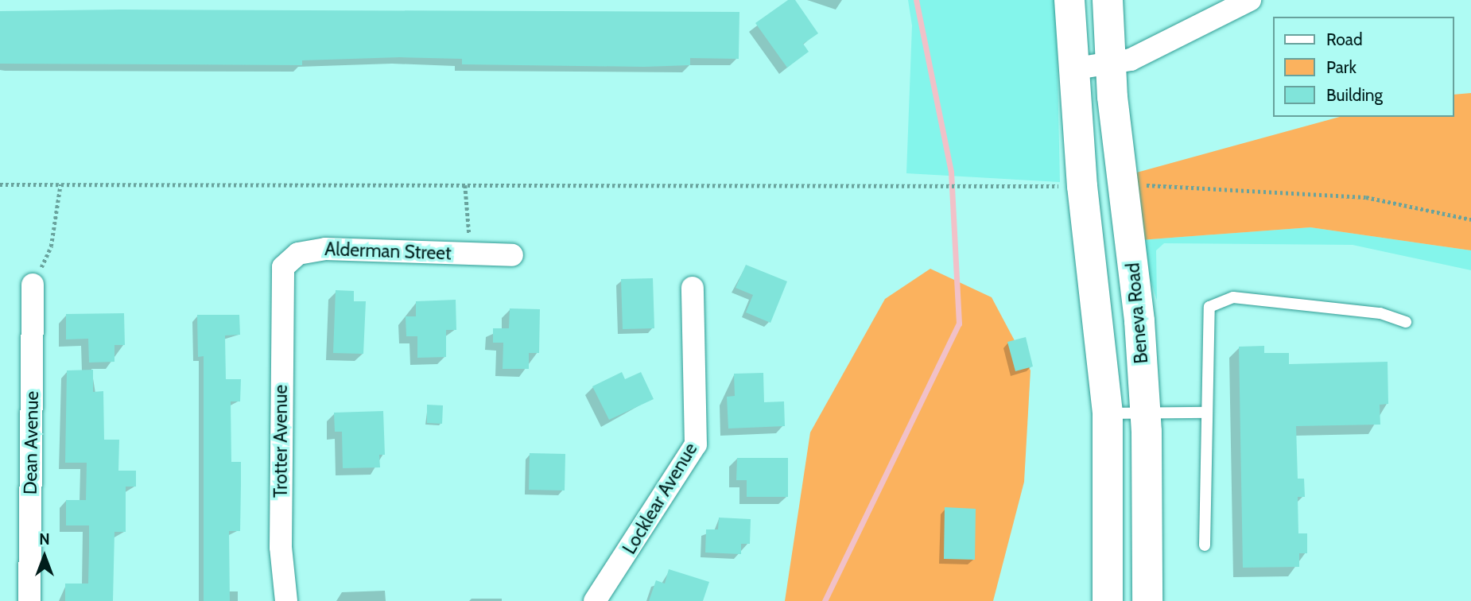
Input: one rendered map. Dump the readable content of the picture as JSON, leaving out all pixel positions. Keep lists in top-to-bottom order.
{
  "streets": {
    "main road": ["Beneva Road"],
    "street": [
      "Alderman Street",
      "Trotter Avenue",
      "Dean Avenue",
      "Locklear Avenue"
    ]
  },
  "crossings": [
    ["Alderman Street", "Trotter Avenue"]
  ],
  "legend": ["Road", "Park", "Building"],
  "north": "top"
}
